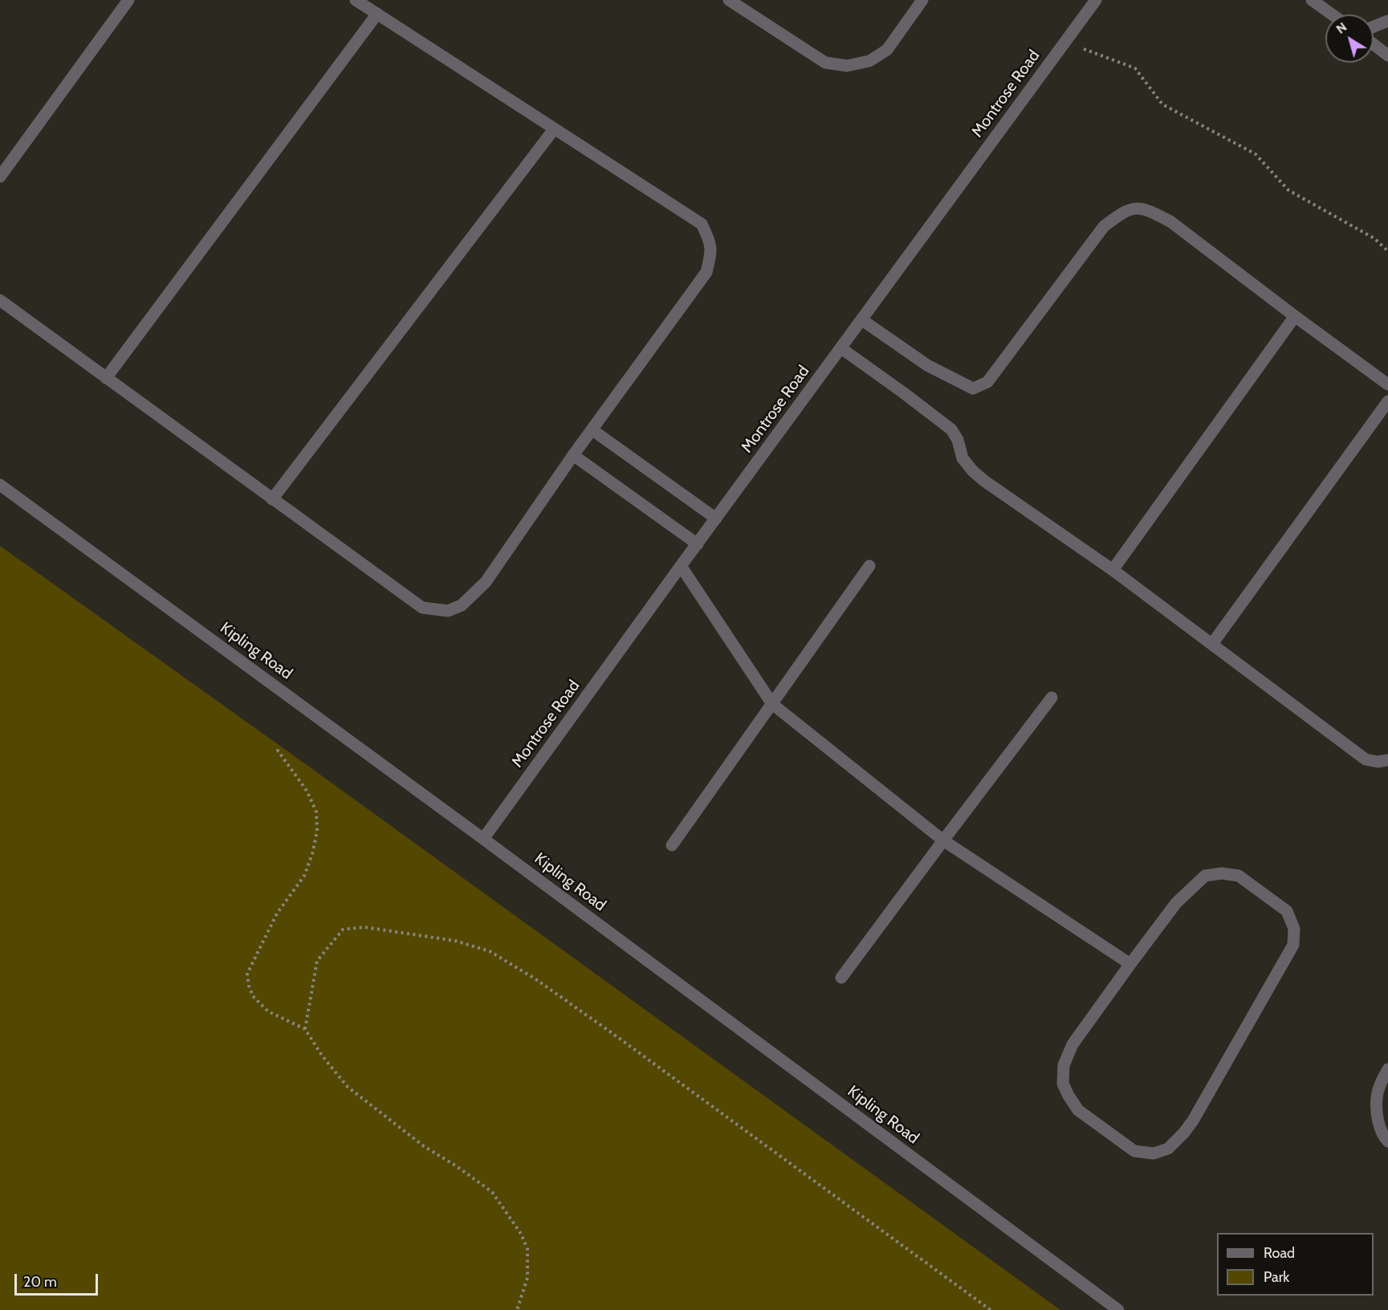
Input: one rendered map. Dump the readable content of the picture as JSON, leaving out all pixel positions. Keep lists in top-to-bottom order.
{
  "streets": {
    "street": ["Montrose Road", "Kipling Road"]
  },
  "crossings": [
    ["Montrose Road", "Kipling Road"]
  ],
  "legend": ["Road", "Park"],
  "scale_bar": "20 m",
  "north": "top left"
}
